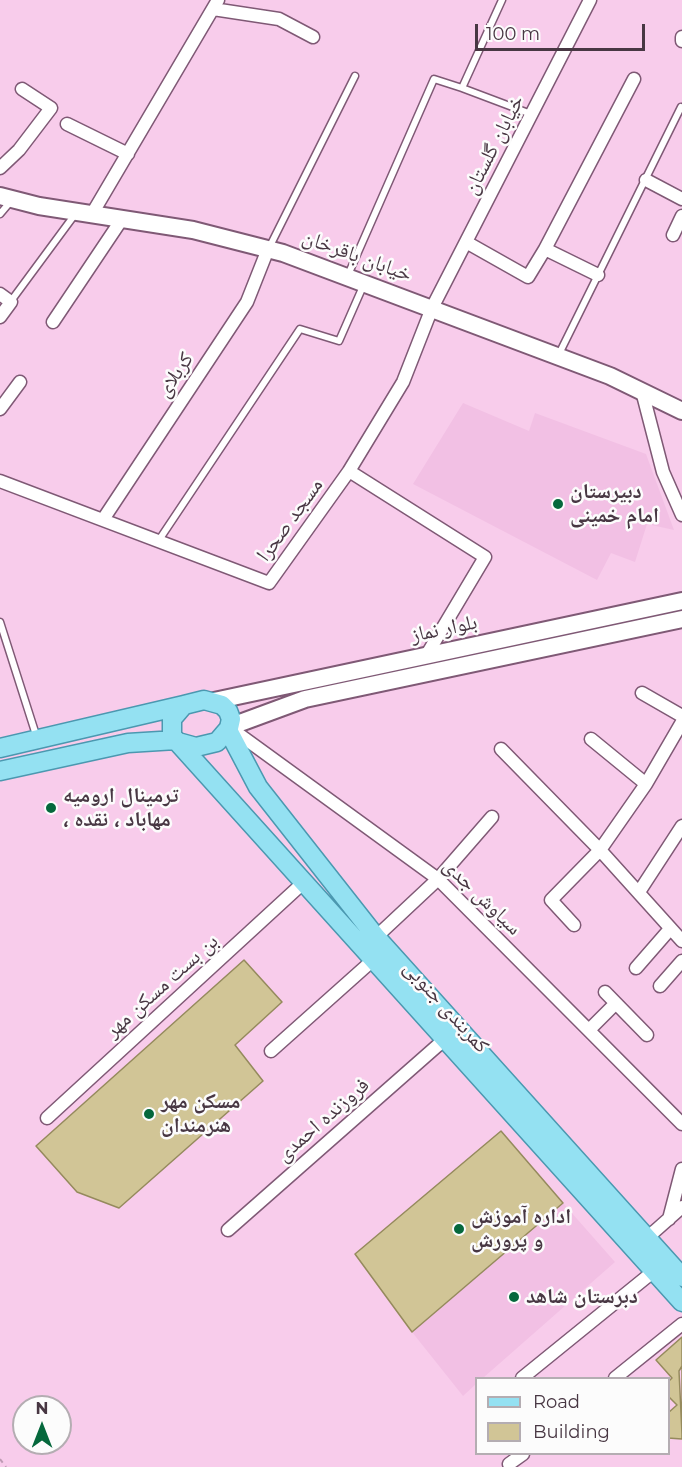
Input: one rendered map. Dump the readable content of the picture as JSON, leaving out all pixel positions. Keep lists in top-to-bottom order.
{
  "streets": {
    "main road": ["خیابان باقرخان", "بلوار نماز", "کمربندی جنوبی"],
    "street": [
      "خیابان گلستان",
      "کربلای",
      "مسجد صحرا",
      "سیاوش جدی",
      "بن بست مسکن مهر",
      "فروزنده احمدی"
    ]
  },
  "crossings": [
    ["خیابان گلستان", "خیابان باقرخان"],
    ["خیابان گلستان", "مسجد صحرا"],
    ["خیابان باقرخان", "کربلای"],
    ["کربلای", "مسجد صحرا"],
    ["مسجد صحرا", "بلوار نماز"],
    ["بلوار نماز", "سیاوش جدی"],
    ["بلوار نماز", "کمربندی جنوبی"],
    ["سیاوش جدی", "کمربندی جنوبی"],
    ["بن بست مسکن مهر", "کمربندی جنوبی"],
    ["کمربندی جنوبی", "فروزنده احمدی"]
  ],
  "places": [
    "دبیرستان امام خمینی",
    "ترمینال ارومیه ، مهاباد ، نقده",
    "مسکن مهر هنرمندان",
    "اداره آموزش و پرورش",
    "دبرستان شاهد"
  ],
  "legend": ["Road", "Building"],
  "scale_bar": "100 m",
  "north": "top"
}
